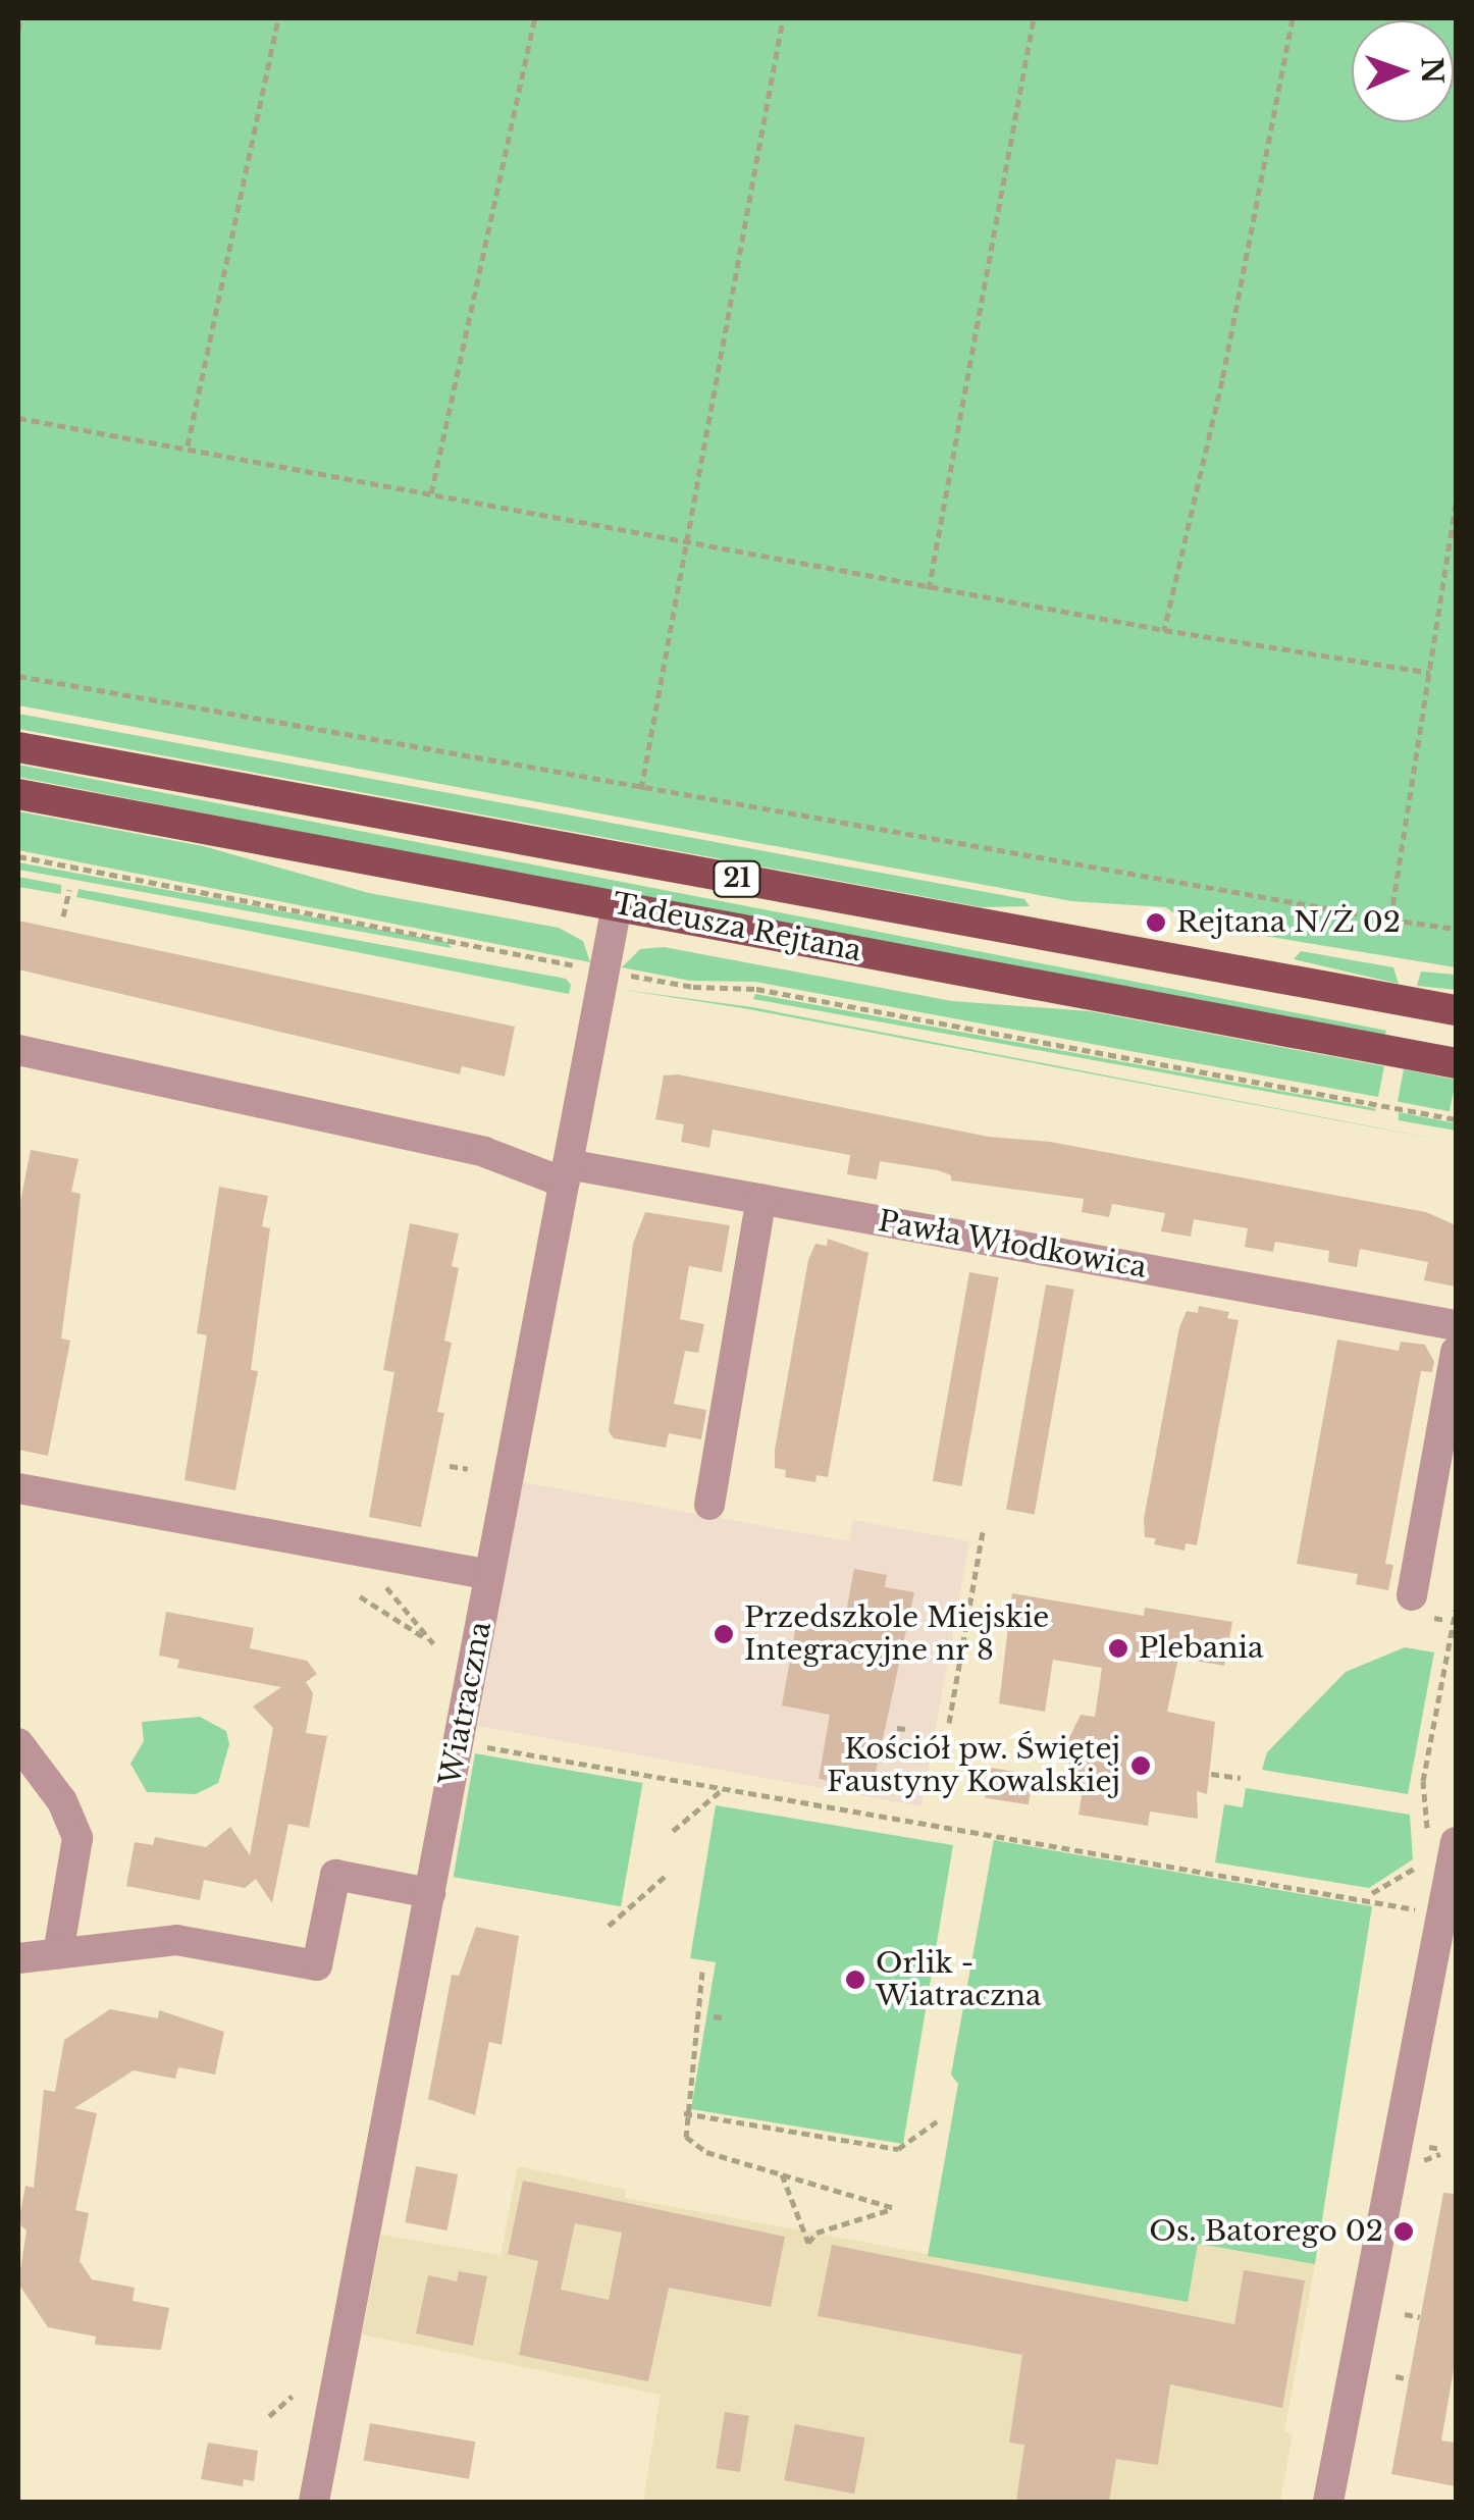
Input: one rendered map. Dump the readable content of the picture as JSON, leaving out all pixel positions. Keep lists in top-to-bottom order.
{
  "streets": {
    "main road": ["21", "Tadeusza Rejtana"],
    "street": ["Pawła Włodkowica", "Wiatraczna"]
  },
  "crossings": [
    ["Tadeusza Rejtana", "Wiatraczna"],
    ["Pawła Włodkowica", "Wiatraczna"]
  ],
  "places": [
    "Rejtana N/Ż 02",
    "Przedszkole Miejskie Integracyjne nr 8",
    "Plebania",
    "Kościół pw. Świętej Faustyny Kowalskiej",
    "Orlik - Wiatraczna",
    "Os. Batorego 02"
  ],
  "north": "right"
}
